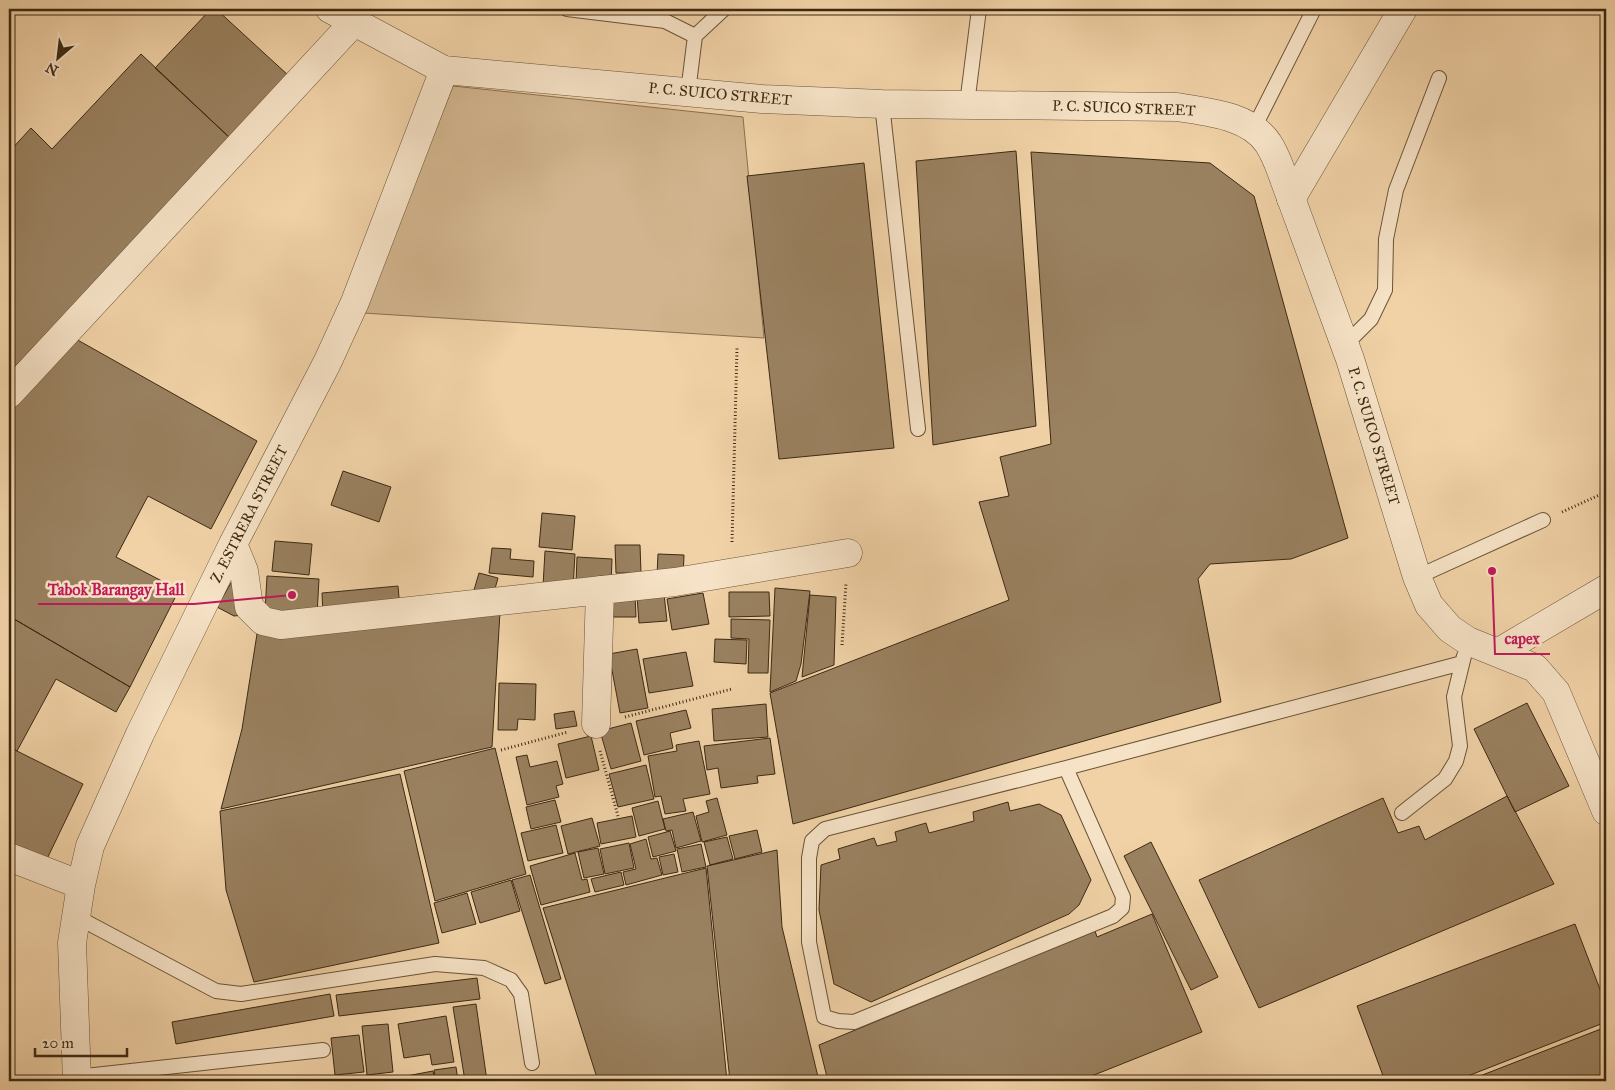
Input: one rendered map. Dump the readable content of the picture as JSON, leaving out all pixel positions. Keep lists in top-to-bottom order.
{
  "streets": {
    "street": ["P. C. SUICO STREET", "Z. ESTRERA STREET"]
  },
  "crossings": [
    ["P. C. SUICO STREET", "Z. ESTRERA STREET"]
  ],
  "places": ["capex", "Tabok Barangay Hall"],
  "scale_bar": "20 m",
  "north": "bottom left"
}
